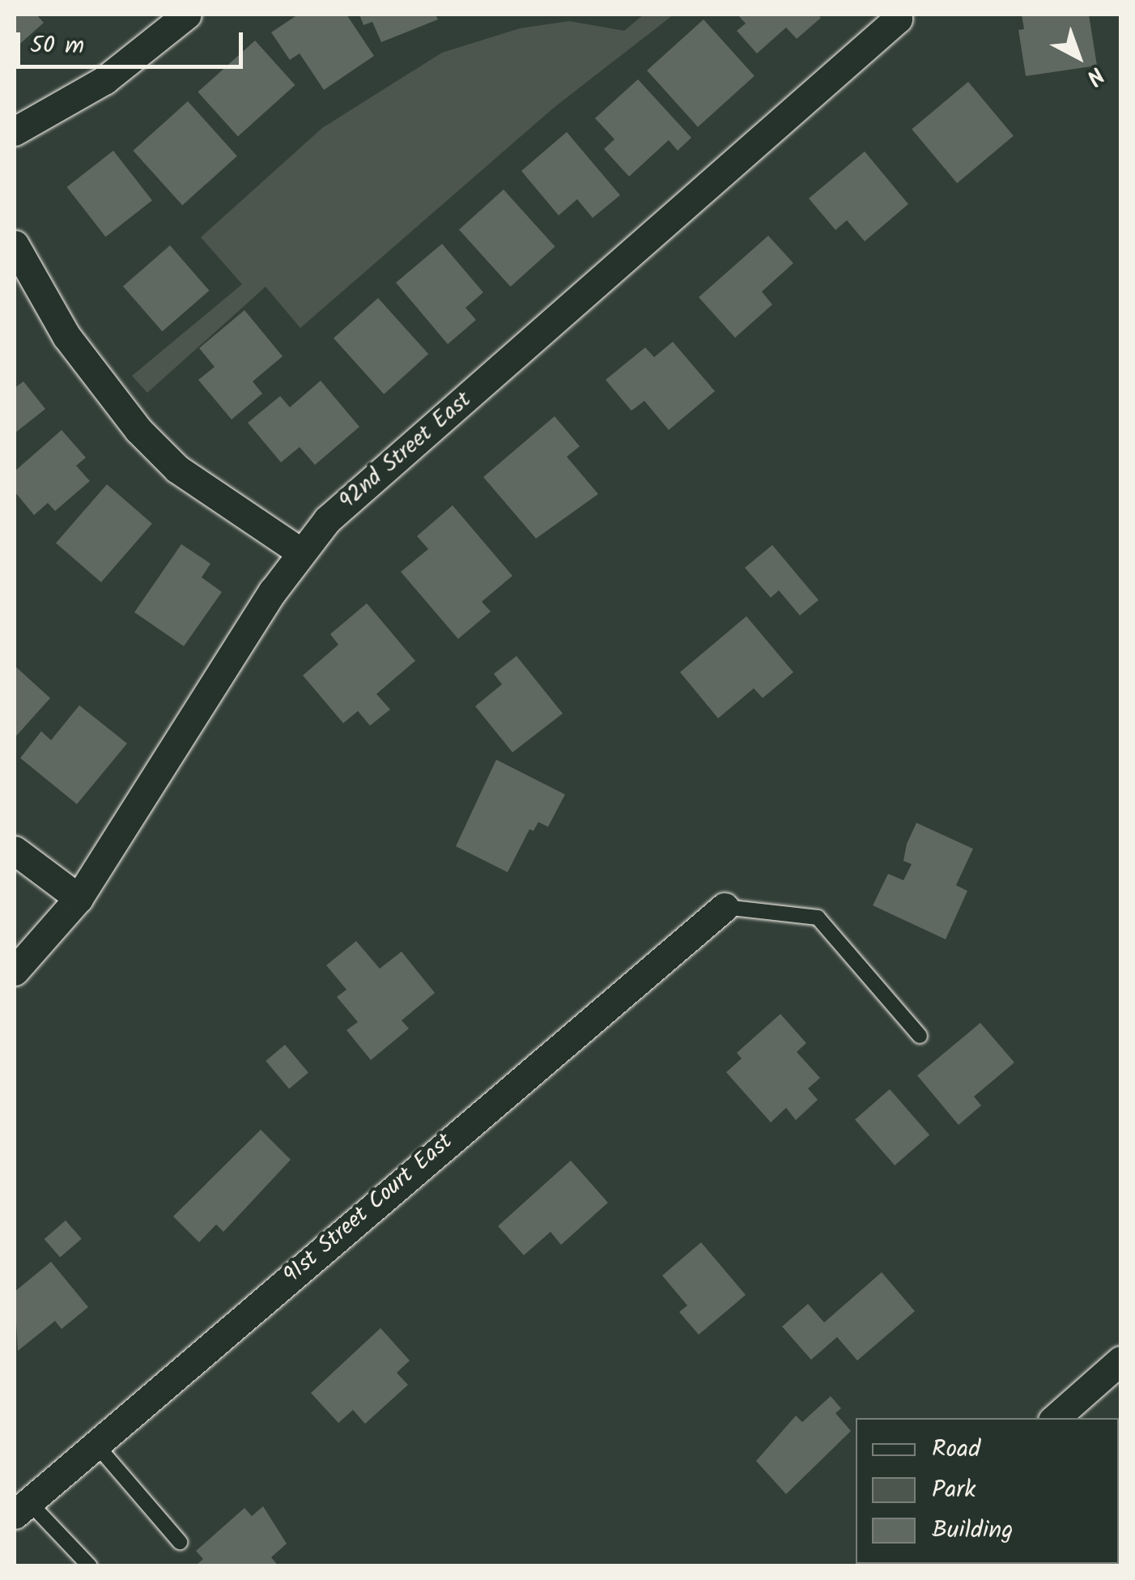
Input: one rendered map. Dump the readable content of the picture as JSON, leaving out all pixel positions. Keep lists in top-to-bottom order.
{
  "streets": {
    "street": ["92nd Street East", "91st Street Court East"]
  },
  "legend": ["Road", "Park", "Building"],
  "scale_bar": "50 m",
  "north": "bottom right"
}
